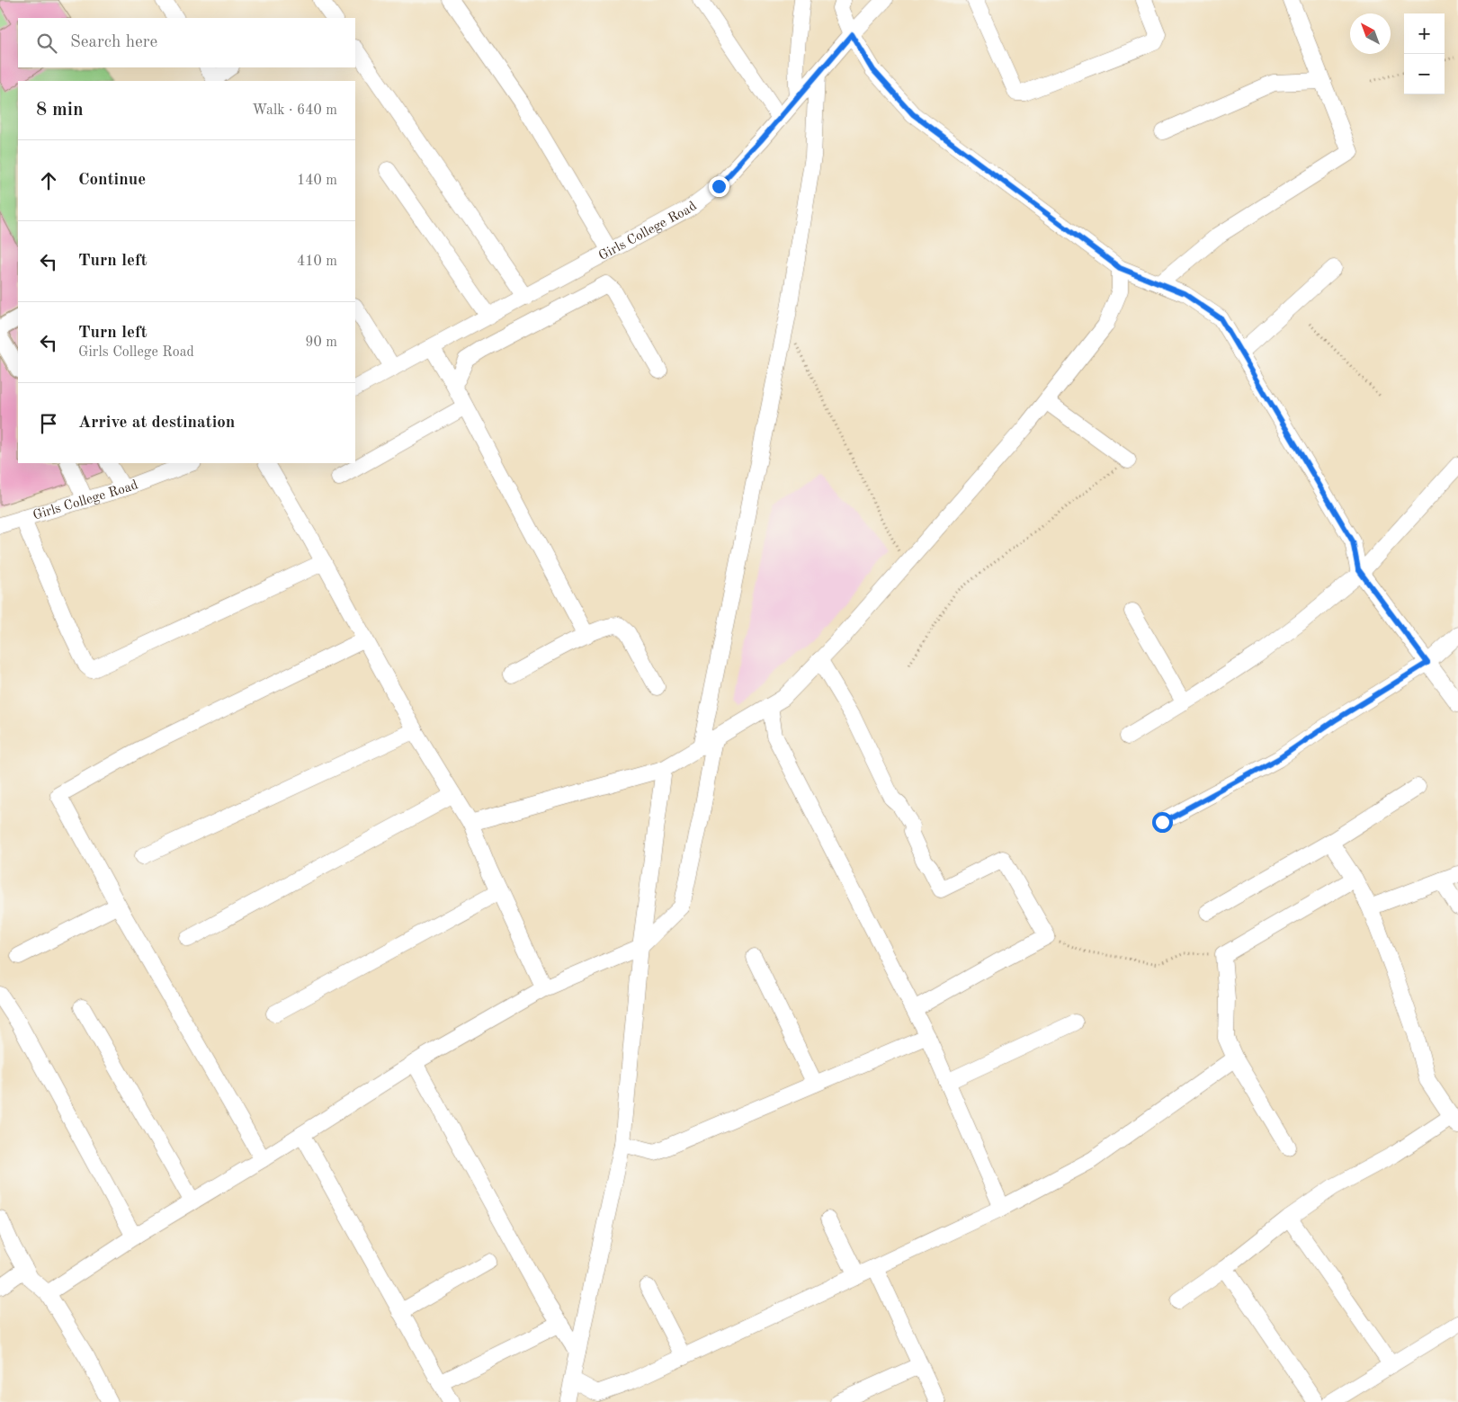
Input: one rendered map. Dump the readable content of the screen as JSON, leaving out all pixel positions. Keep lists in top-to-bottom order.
{
  "streets": {
    "street": ["Girls College Road"]
  },
  "north": "top left",
  "page": {
    "map_buttons": ["+", "−"],
    "search": "Search here",
    "heading": ["8 min", "Walk · 640 m"],
    "list": [
      ["Continue", "140 m"],
      ["Turn left", "410 m"],
      ["Turn left", "Girls College Road", "90 m"],
      "Arrive at destination"
    ]
  }
}
